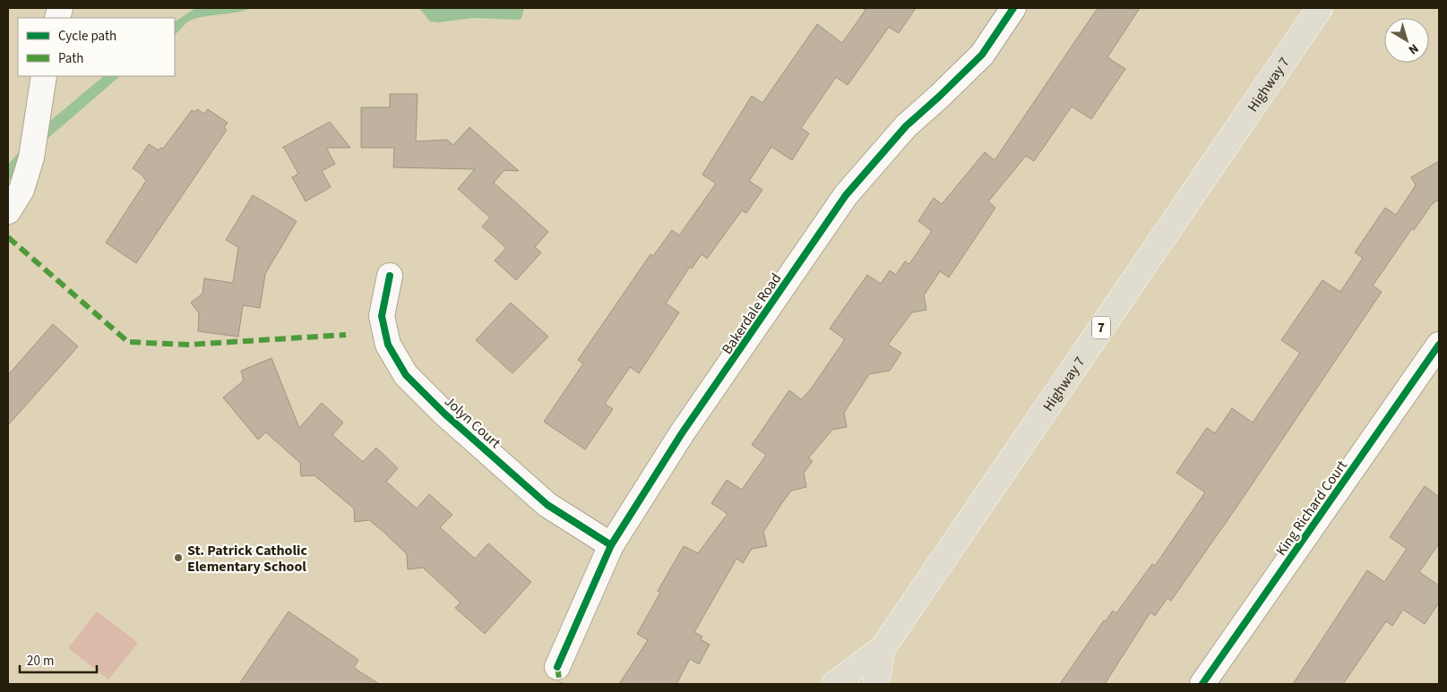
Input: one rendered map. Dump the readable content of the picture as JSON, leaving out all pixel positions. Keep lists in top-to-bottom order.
{
  "streets": {
    "main road": ["Highway 7", "7"],
    "street": ["Bakerdale Road", "Jolyn Court", "King Richard Court"]
  },
  "crossings": [
    ["Bakerdale Road", "Jolyn Court"]
  ],
  "places": ["St. Patrick Catholic Elementary School"],
  "legend": ["Cycle path", "Path"],
  "scale_bar": "20 m",
  "north": "bottom right"
}
